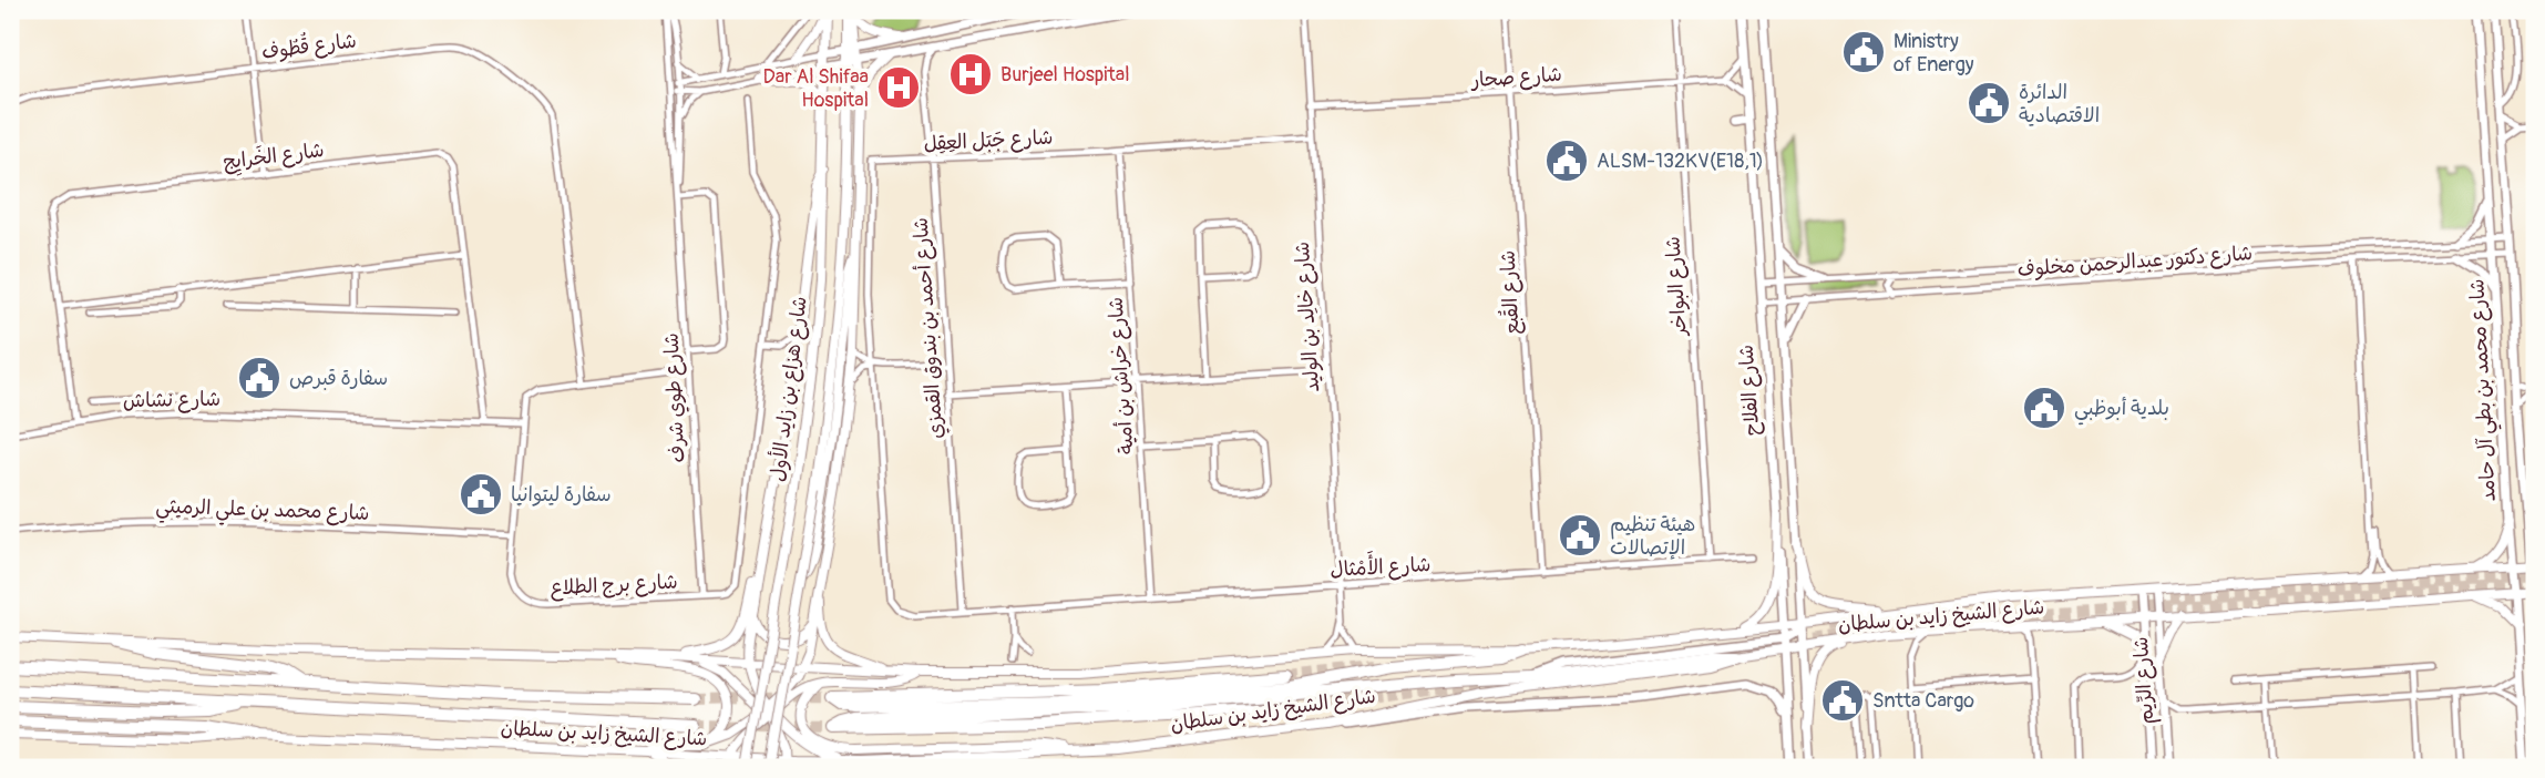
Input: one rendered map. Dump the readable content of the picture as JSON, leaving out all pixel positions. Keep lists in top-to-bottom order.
{
  "streets": {
    "highway": ["شارع الشيخ زايد بن سلطان"],
    "main road": [
      "شارع هزاع بن زايد الأول",
      "شارع الفلاح",
      "شارع محمد بن بطي آل حامد",
      "شارع الرِّيم"
    ],
    "street": [
      "شارع قُطُوف",
      "شارع صحار",
      "شارع جَبَل العِقِل",
      "شارع الخَرايِج",
      "شارع دكتور عبدالرحمن مخلوف",
      "شارع البواخر",
      "شارع القُبع",
      "شارع خالِد بن الوليد",
      "شارع أحمد بن بندوق القمزي",
      "شارع خراش بن أمية",
      "شارع طوي شرف",
      "شارع نشاش",
      "شارع محمد بن علي الرميثي",
      "شارع الأَمْثال",
      "شارع برج الطلاع"
    ]
  },
  "crossings": [
    ["شارع قُطُوف", "شارع برج الطلاع"],
    ["شارع صحار", "شارع البواخر"],
    ["شارع صحار", "شارع القُبع"],
    ["شارع صحار", "شارع خالِد بن الوليد"],
    ["شارع جَبَل العِقِل", "شارع خالِد بن الوليد"],
    ["شارع جَبَل العِقِل", "شارع أحمد بن بندوق القمزي"],
    ["شارع جَبَل العِقِل", "شارع خراش بن أمية"],
    ["شارع جَبَل العِقِل", "شارع الأَمْثال"],
    ["شارع الخَرايِج", "شارع نشاش"],
    ["شارع دكتور عبدالرحمن مخلوف", "شارع الفلاح"],
    ["شارع دكتور عبدالرحمن مخلوف", "شارع محمد بن بطي آل حامد"],
    ["شارع البواخر", "شارع الأَمْثال"],
    ["شارع القُبع", "شارع الأَمْثال"],
    ["شارع خالِد بن الوليد", "شارع الأَمْثال"],
    ["شارع خالِد بن الوليد", "شارع الشيخ زايد بن سلطان"],
    ["شارع أحمد بن بندوق القمزي", "شارع الأَمْثال"],
    ["شارع خراش بن أمية", "شارع الأَمْثال"],
    ["شارع الفلاح", "شارع الشيخ زايد بن سلطان"],
    ["شارع محمد بن بطي آل حامد", "شارع الشيخ زايد بن سلطان"],
    ["شارع طوي شرف", "شارع برج الطلاع"],
    ["شارع نشاش", "شارع برج الطلاع"],
    ["شارع محمد بن علي الرميثي", "شارع برج الطلاع"],
    ["شارع الشيخ زايد بن سلطان", "شارع الرِّيم"]
  ],
  "places": {
    "public building": [
      "Ministry of Energy",
      "الدائرة الاقتصادية",
      "ALSM-132KV(E18,1)",
      "سفارة قبرص",
      "بلدية أبوظبي",
      "سفارة ليتوانيا",
      "هيئة تنظيم الإتصالات",
      "Sntta Cargo"
    ],
    "hospital": ["Burjeel Hospital", "Dar Al Shifaa Hospital"]
  }
}
